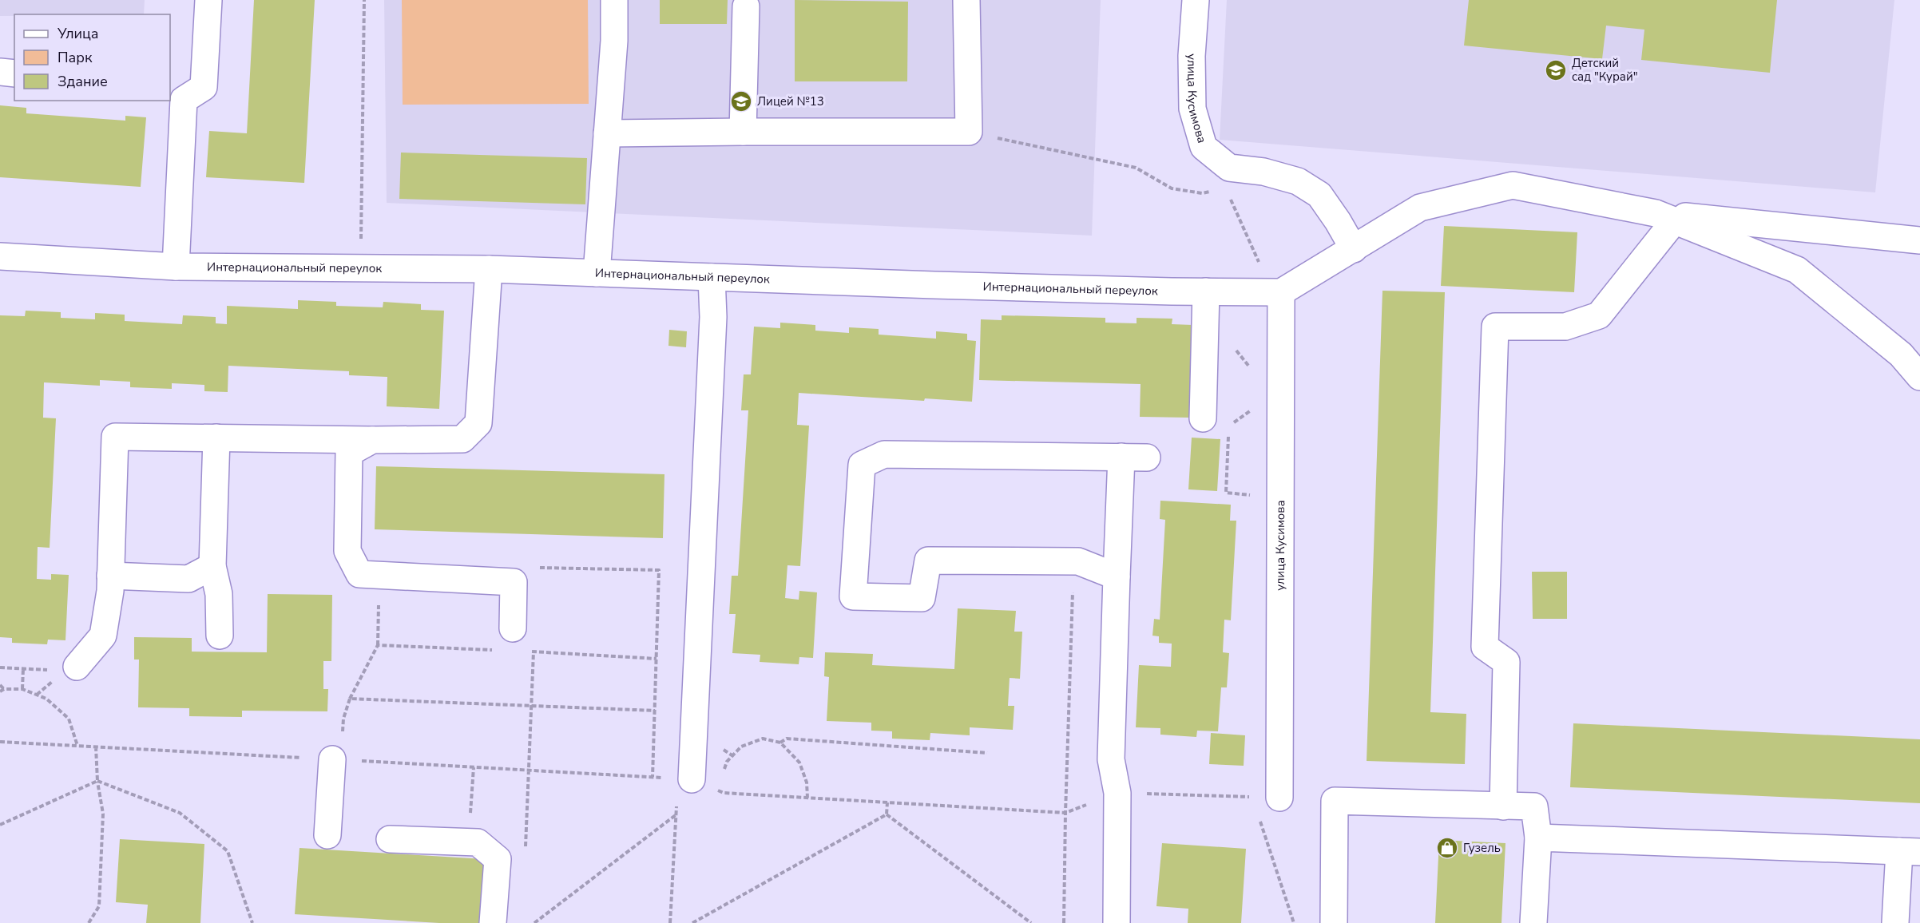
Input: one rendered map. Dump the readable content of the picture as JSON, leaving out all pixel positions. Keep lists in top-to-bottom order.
{
  "streets": {
    "street": ["улица Кусимова", "Интернациональный переулок"]
  },
  "crossings": [
    ["улица Кусимова", "Интернациональный переулок"]
  ],
  "places": {
    "school or university": ["Детский сад \"Курай\"", "Лицей №13"],
    "shop": ["Гузель"]
  },
  "legend": ["Улица", "Парк", "Здание"]
}
